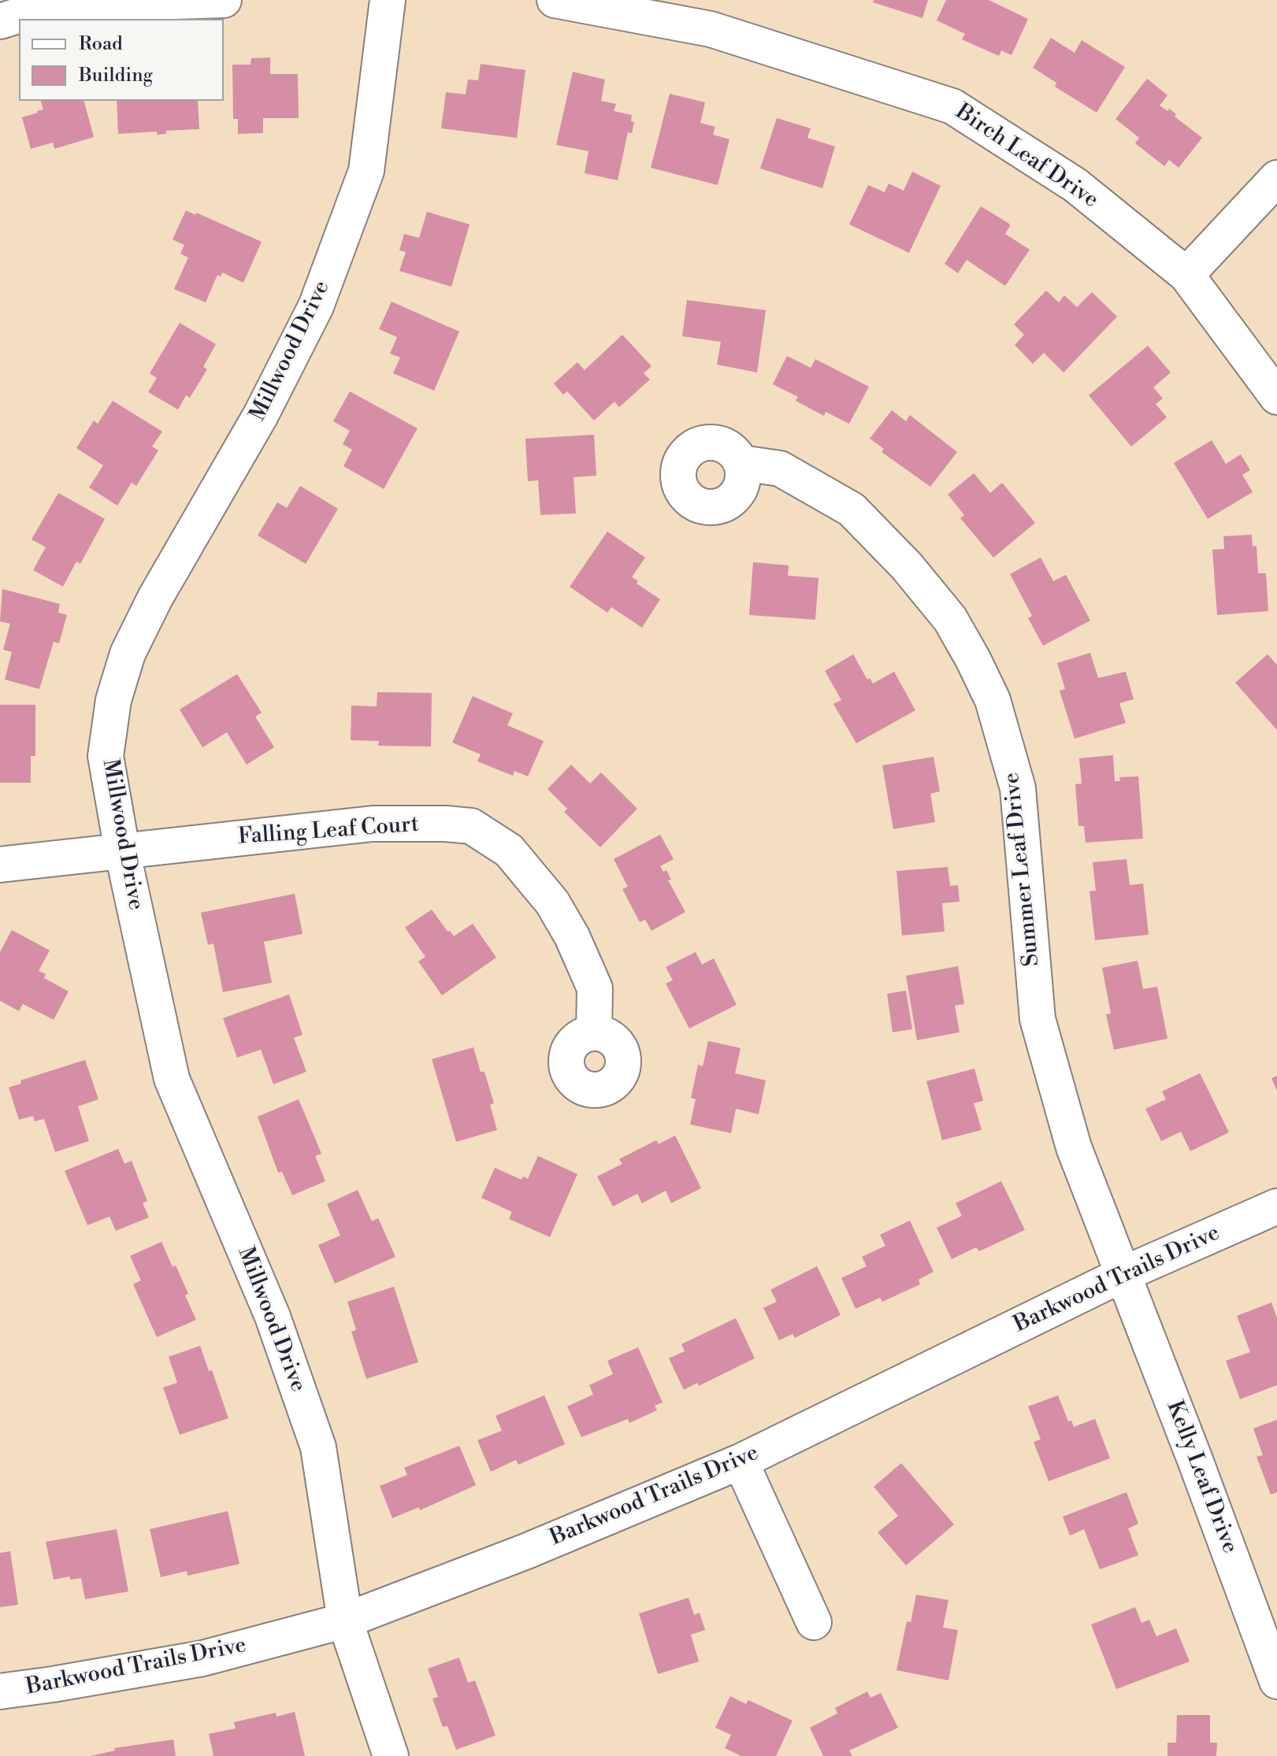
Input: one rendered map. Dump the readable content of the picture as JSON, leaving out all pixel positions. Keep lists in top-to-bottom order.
{
  "streets": {
    "street": [
      "Birch Leaf Drive",
      "Millwood Drive",
      "Falling Leaf Court",
      "Summer Leaf Drive",
      "Barkwood Trails Drive",
      "Kelly Leaf Drive"
    ]
  },
  "crossings": [
    ["Millwood Drive", "Falling Leaf Court"],
    ["Millwood Drive", "Barkwood Trails Drive"],
    ["Summer Leaf Drive", "Barkwood Trails Drive"],
    ["Summer Leaf Drive", "Kelly Leaf Drive"],
    ["Barkwood Trails Drive", "Kelly Leaf Drive"]
  ],
  "legend": ["Road", "Building"]
}
